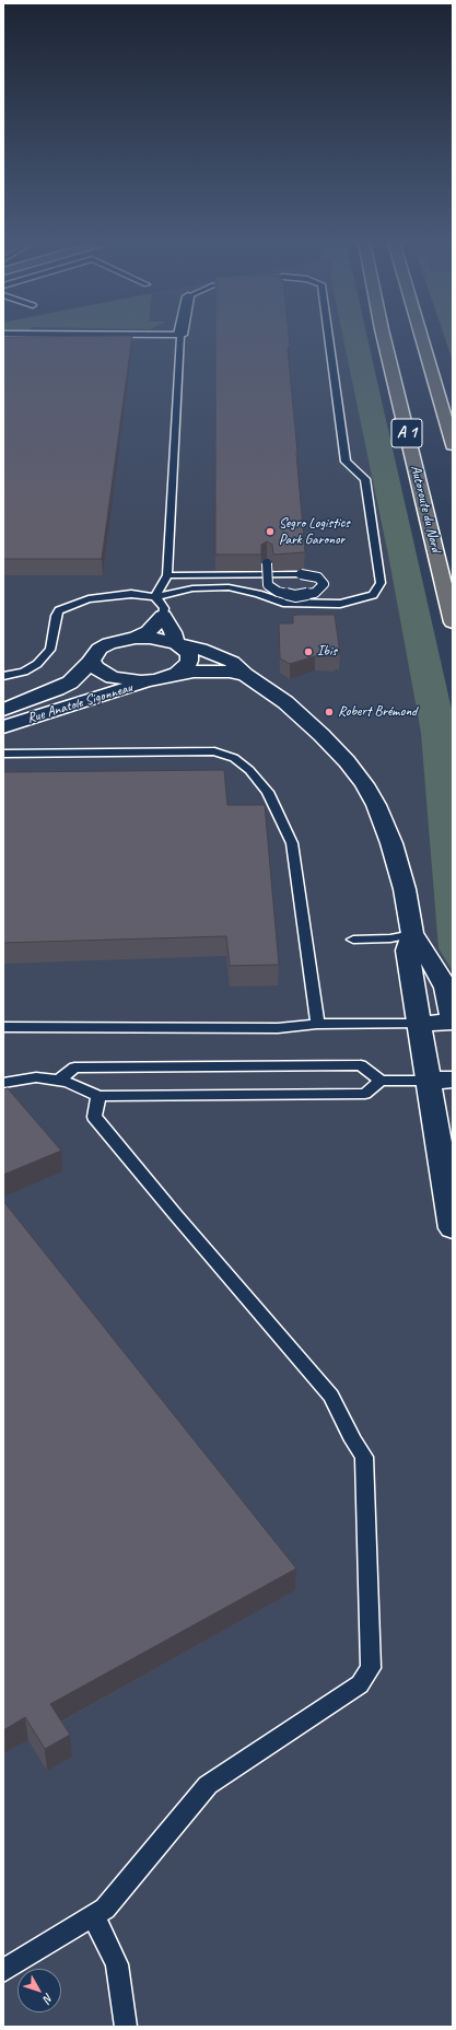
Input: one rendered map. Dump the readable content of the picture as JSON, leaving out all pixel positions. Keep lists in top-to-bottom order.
{
  "streets": {
    "main road": ["A 1", "Autoroute du Nord"],
    "street": ["Rue Anatole Sigonneau"]
  },
  "places": ["Segro Logistics Park Garonor", "Ibis", "Robert Brémond"],
  "north": "bottom right"
}
